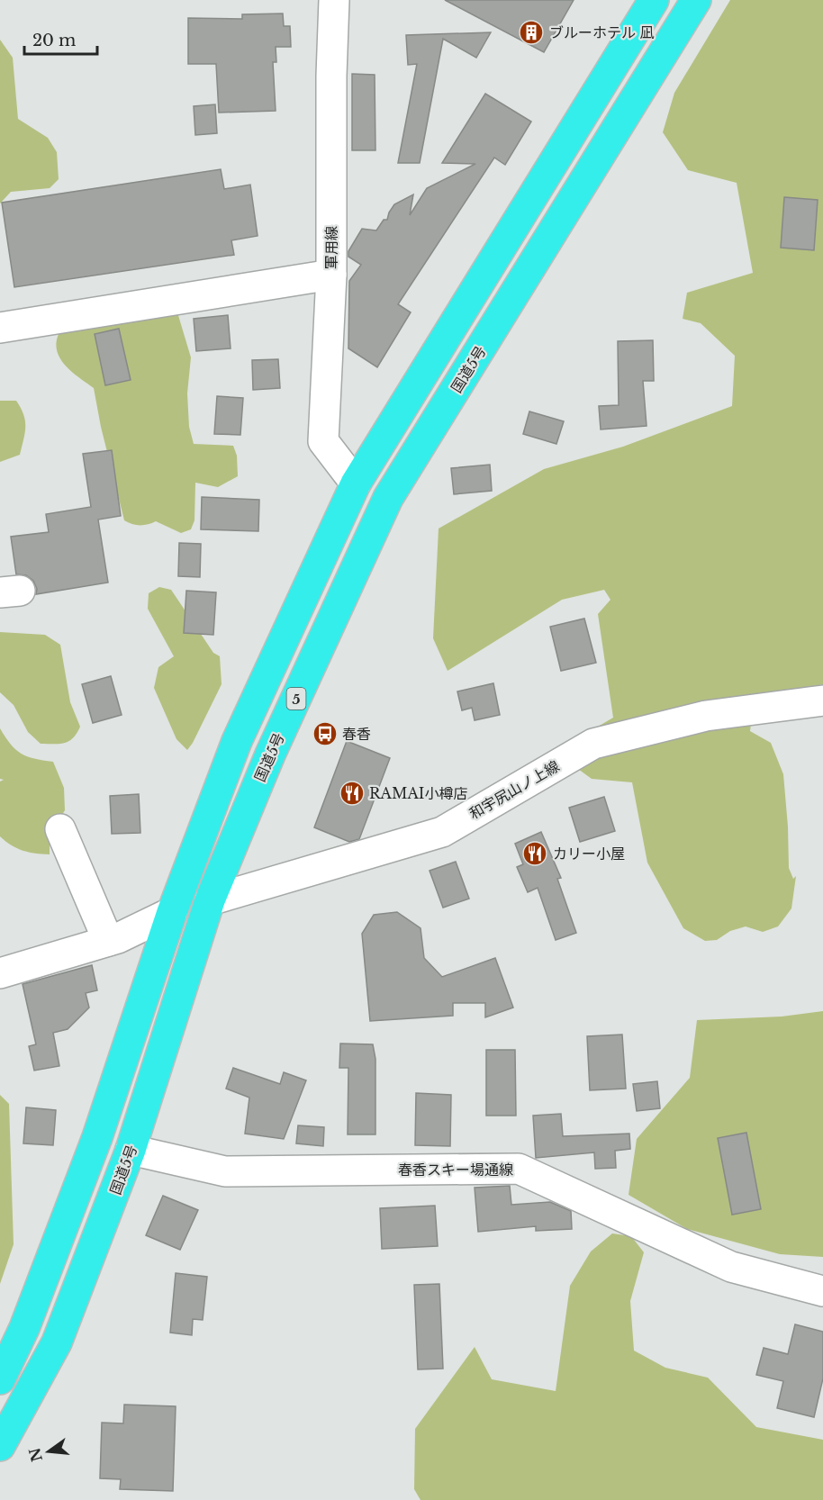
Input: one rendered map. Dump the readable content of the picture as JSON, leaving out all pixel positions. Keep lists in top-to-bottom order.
{
  "streets": {
    "highway": ["国道5号", "5"],
    "street": ["軍用線", "和宇尻山ノ上線", "春香スキー場通線"]
  },
  "crossings": [
    ["国道5号", "和宇尻山ノ上線"],
    ["国道5号", "春香スキー場通線"]
  ],
  "places": {
    "building": ["ブルーホテル 凪"],
    "bus stop": ["春香"],
    "restaurant": ["RAMAI小樽店", "カリー小屋"]
  },
  "scale_bar": "20 m",
  "north": "left"
}
